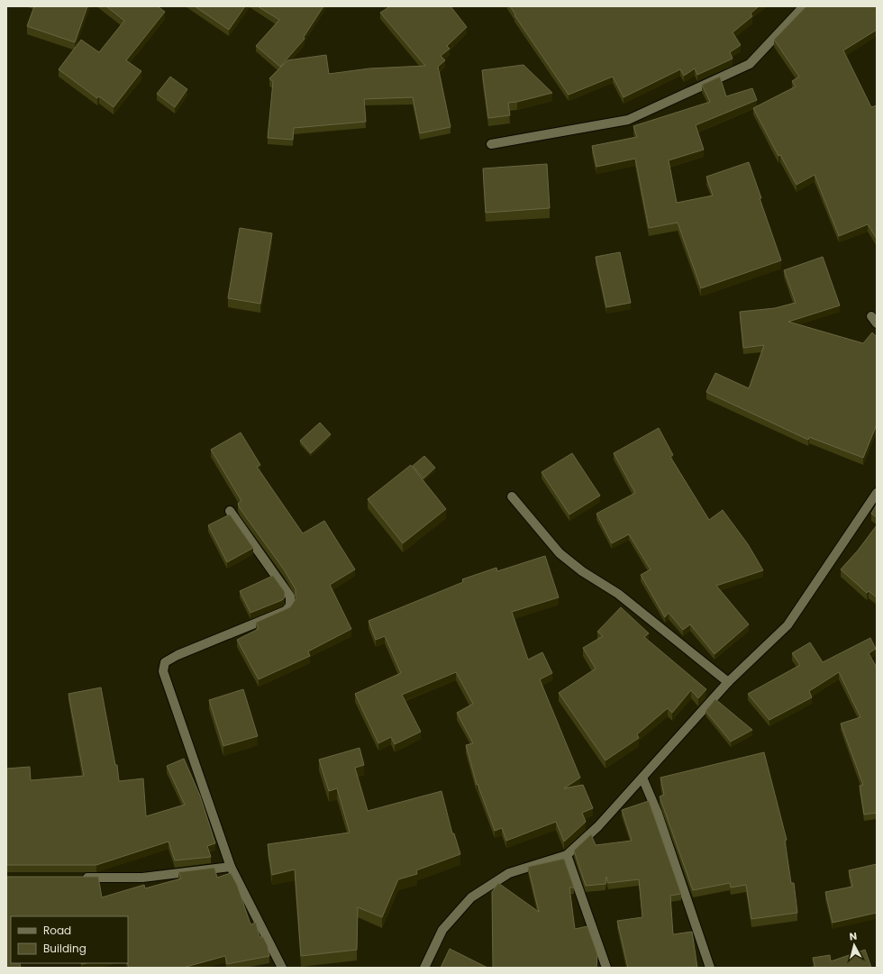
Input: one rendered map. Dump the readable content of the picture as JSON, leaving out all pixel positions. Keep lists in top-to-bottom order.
{
  "legend": ["Road", "Building"],
  "north": "top"
}
